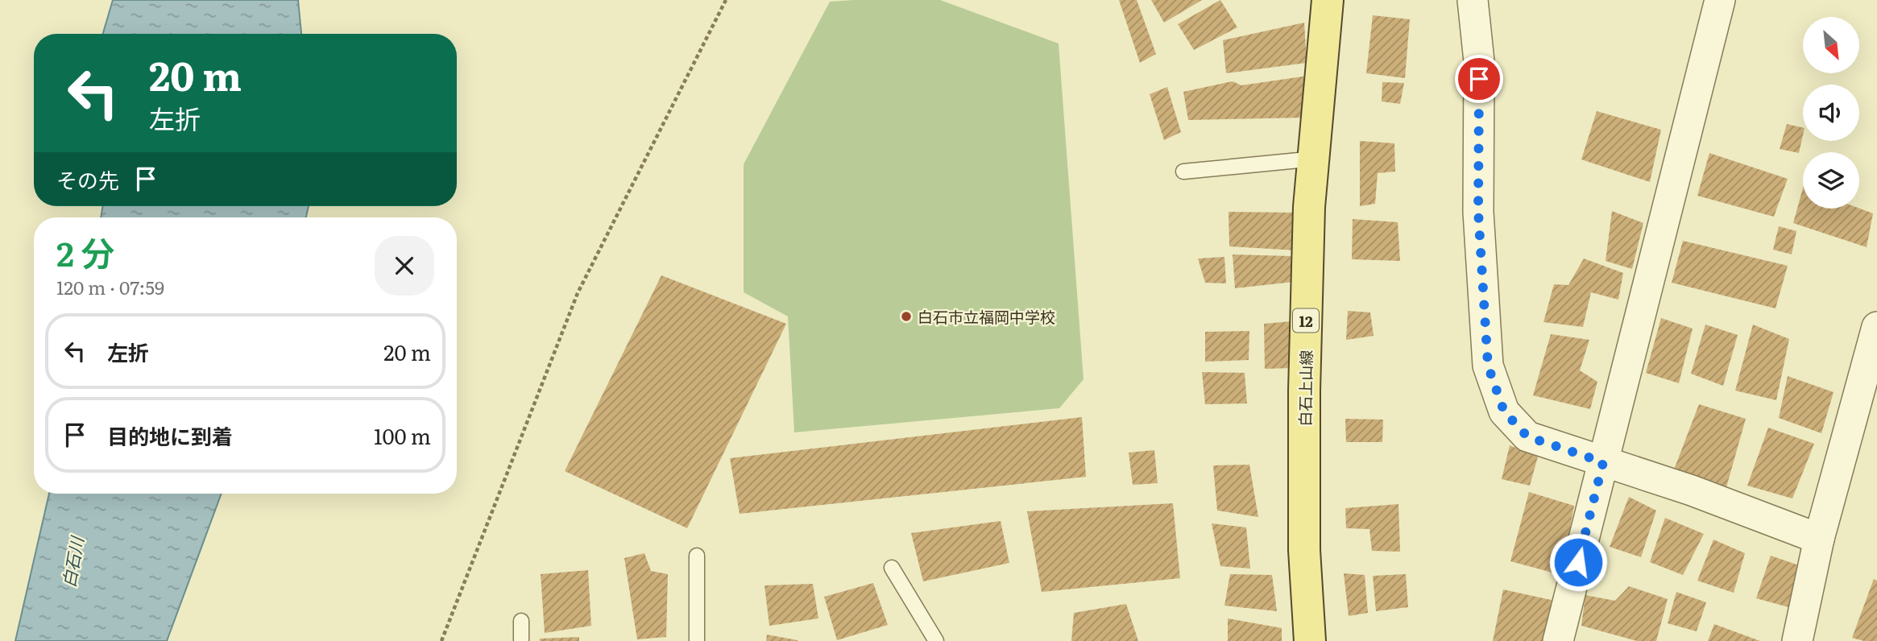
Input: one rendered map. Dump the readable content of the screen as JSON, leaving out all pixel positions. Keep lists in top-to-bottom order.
{
  "streets": {
    "main road": ["12", "白石上山線"]
  },
  "water": ["白石川"],
  "places": ["白石市立福岡中学校"],
  "north": "bottom right",
  "page": {
    "turn": ["20 m", "左折"],
    "then": "その先",
    "heading": ["2 分", "120 m · 07:59"],
    "list": [
      {
        "name": "左折",
        "value": "20 m"
      },
      {
        "name": "目的地に到着",
        "value": "100 m"
      }
    ]
  }
}
